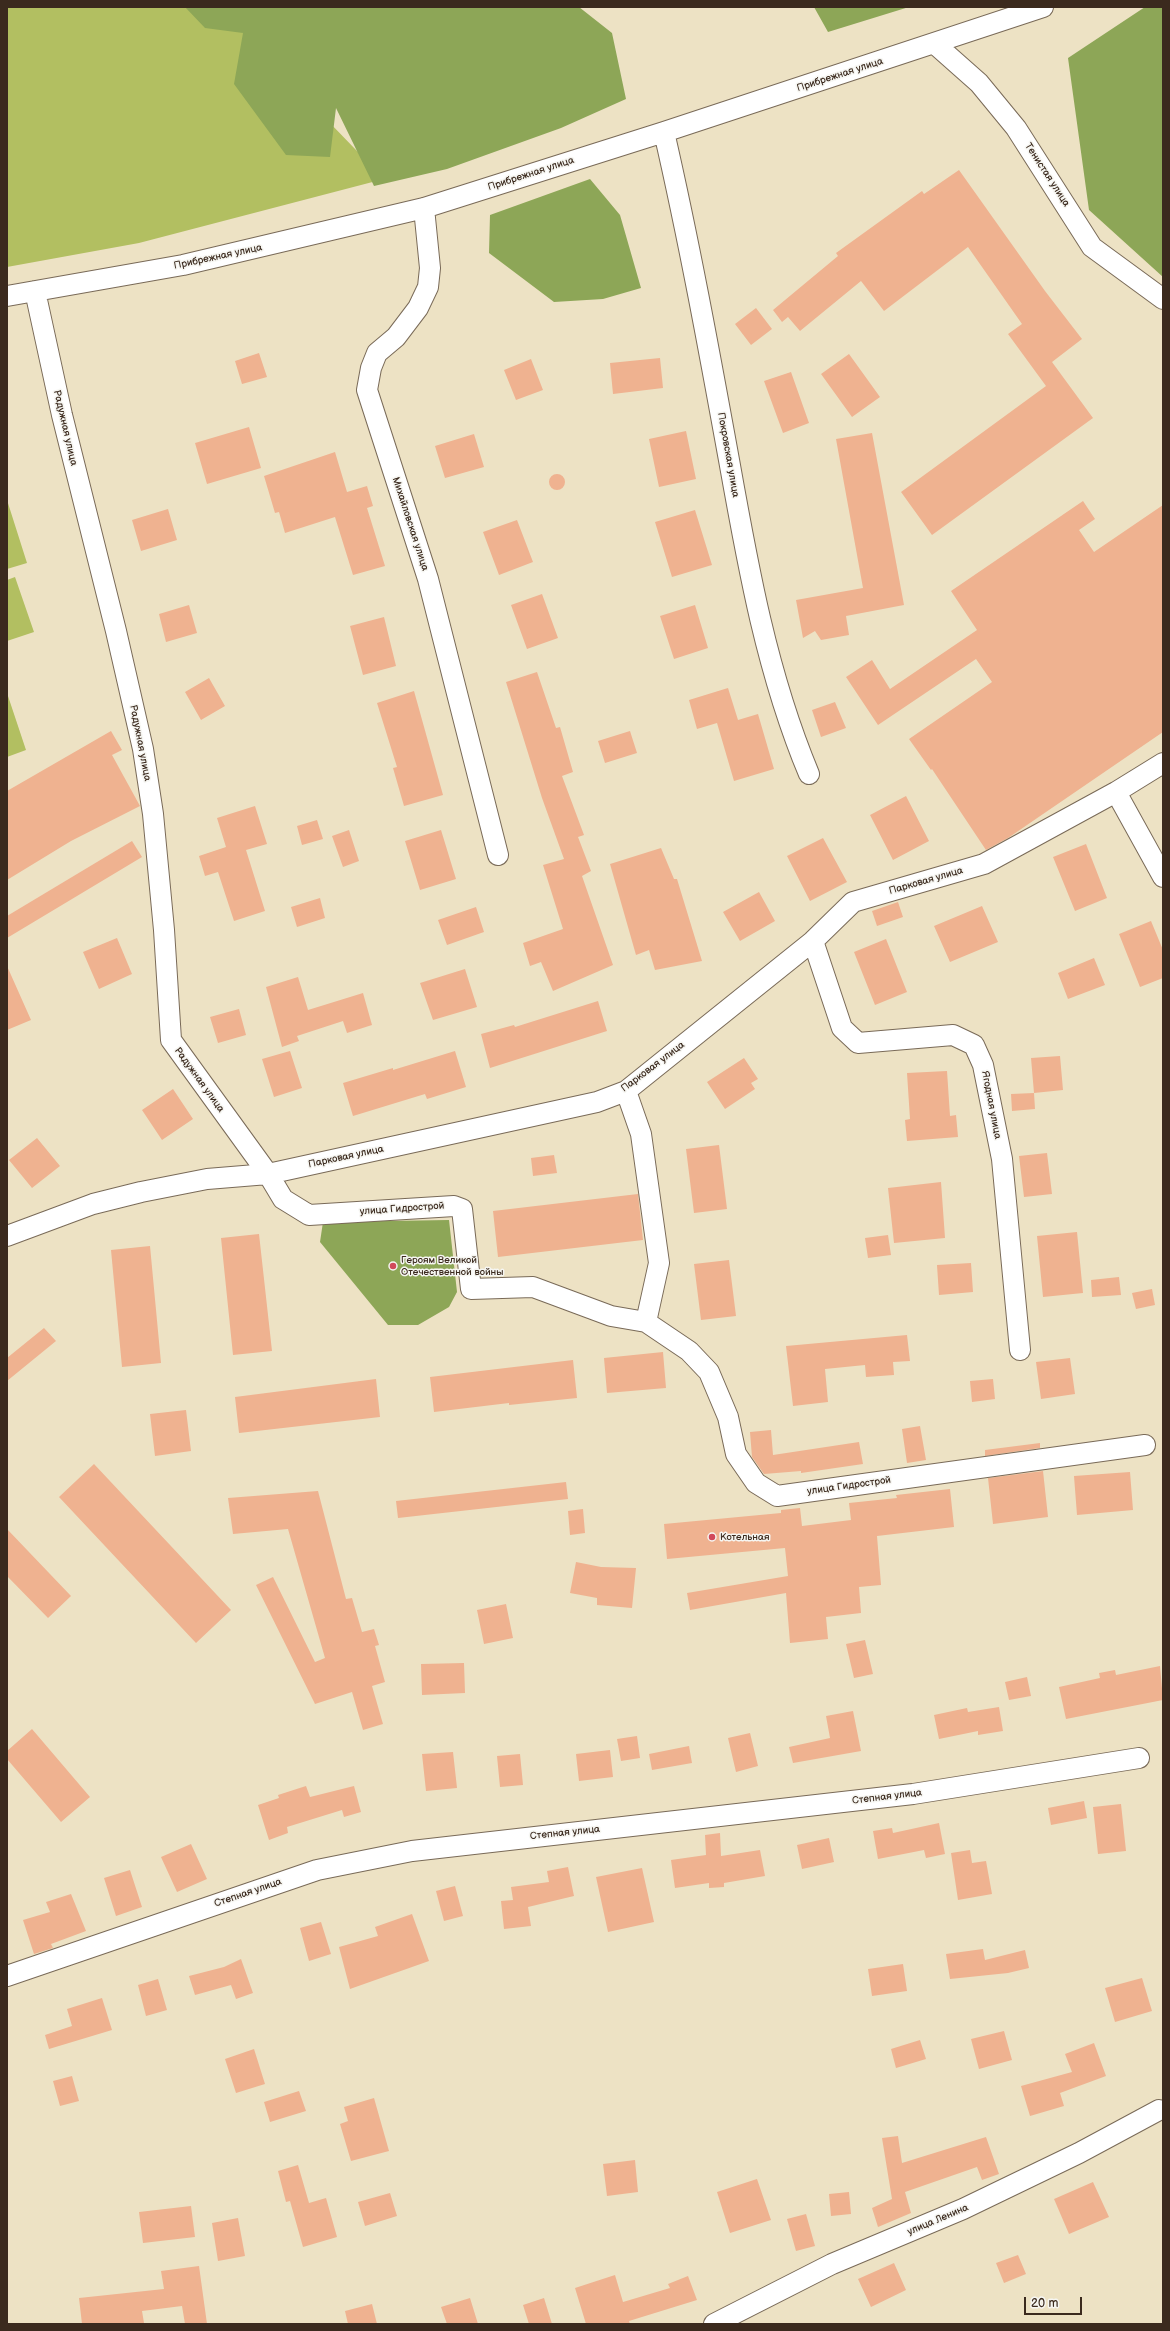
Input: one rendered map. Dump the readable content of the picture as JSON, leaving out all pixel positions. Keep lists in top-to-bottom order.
{
  "streets": {
    "street": [
      "Прибрежная улица",
      "Тенистая улица",
      "Радужная улица",
      "Покровская улица",
      "Михайловская улица",
      "Парковая улица",
      "Ягодная улица",
      "улица Гидрострой",
      "Степная улица",
      "улица Ленина"
    ]
  },
  "crossings": [
    ["Прибрежная улица", "Тенистая улица"],
    ["Прибрежная улица", "Радужная улица"],
    ["Прибрежная улица", "Покровская улица"],
    ["Прибрежная улица", "Михайловская улица"],
    ["Радужная улица", "Парковая улица"],
    ["Радужная улица", "улица Гидрострой"],
    ["Парковая улица", "Ягодная улица"],
    ["Парковая улица", "улица Гидрострой"]
  ],
  "places": ["Героям Великой Отечественной войны", "Котельная"],
  "scale_bar": "20 m"
}
